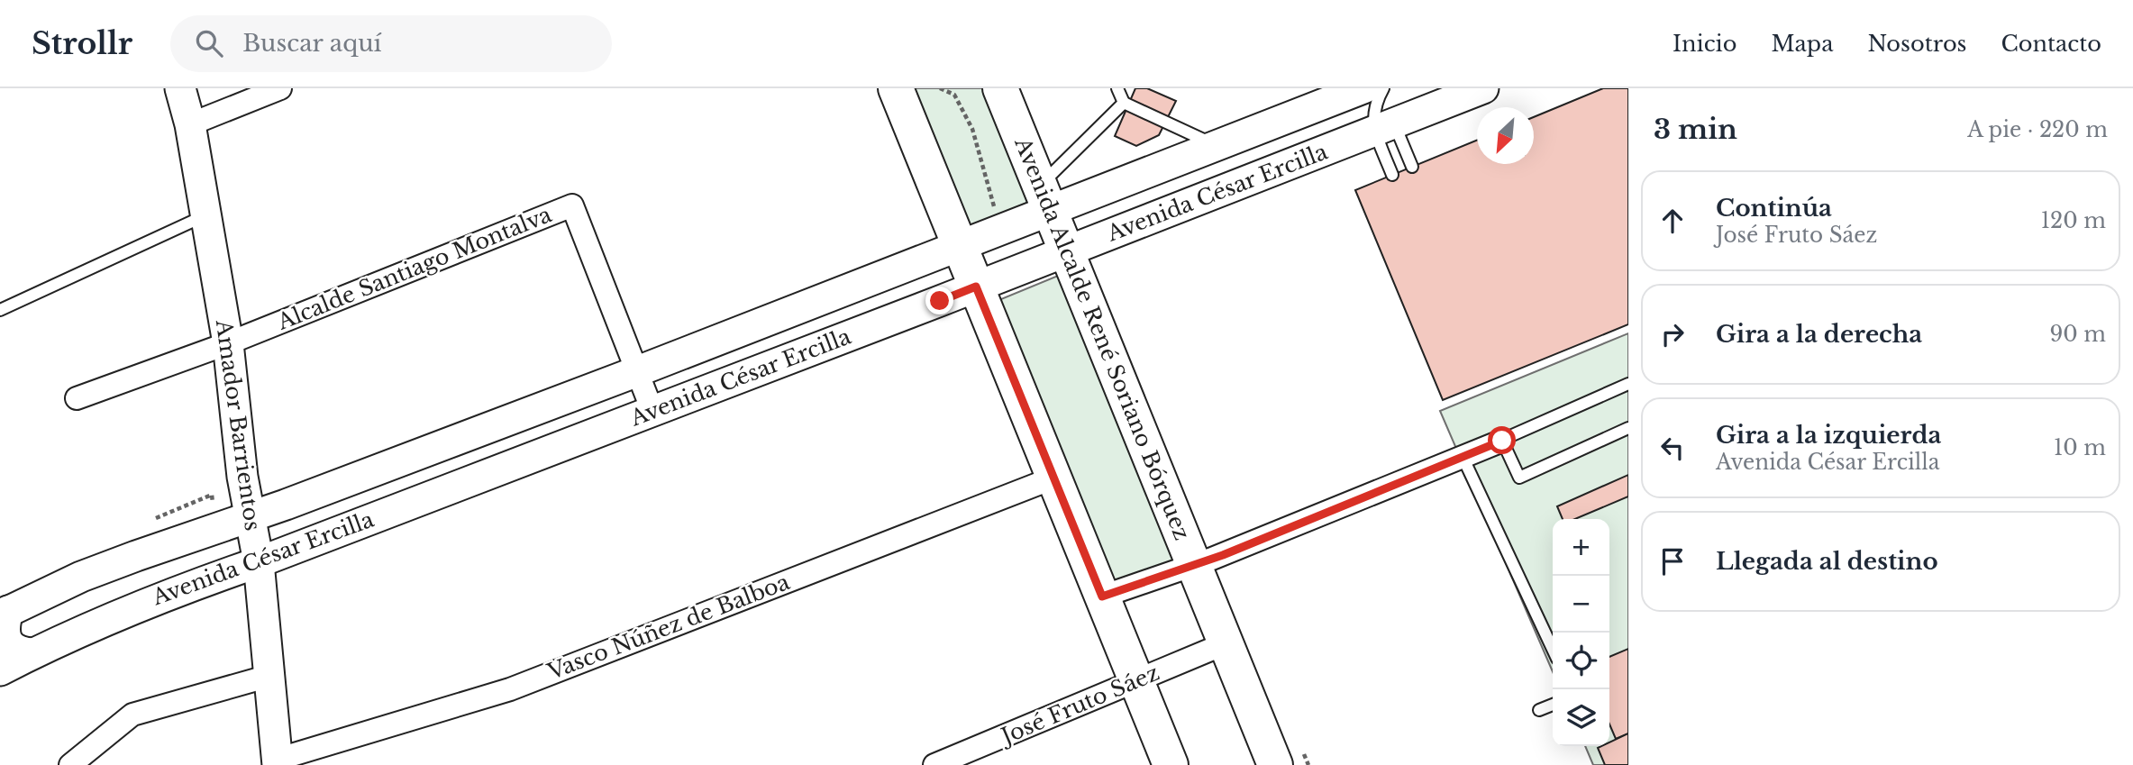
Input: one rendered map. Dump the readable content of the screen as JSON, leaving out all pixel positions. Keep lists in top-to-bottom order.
{
  "streets": {
    "main road": ["Avenida César Ercilla", "Avenida Alcalde René Soriano Bórquez", "Amador Barrientos"],
    "street": ["Alcalde Santiago Montalva", "Vasco Núñez de Balboa", "José Fruto Sáez"]
  },
  "crossings": [
    ["Avenida César Ercilla", "Alcalde Santiago Montalva"],
    ["Avenida César Ercilla", "Avenida Alcalde René Soriano Bórquez"],
    ["Avenida César Ercilla", "Amador Barrientos"],
    ["Alcalde Santiago Montalva", "Amador Barrientos"],
    ["Avenida Alcalde René Soriano Bórquez", "José Fruto Sáez"],
    ["Amador Barrientos", "Vasco Núñez de Balboa"]
  ],
  "north": "bottom left",
  "page": {
    "header": "Strollr",
    "search": "Buscar aquí",
    "nav": [
      "Inicio",
      "Mapa",
      "Nosotros",
      "Contacto"
    ],
    "heading": ["3 min", "A pie · 220 m"],
    "list": [
      ["Continúa", "José Fruto Sáez", "120 m"],
      ["Gira a la derecha", "90 m"],
      ["Gira a la izquierda", "Avenida César Ercilla", "10 m"],
      "Llegada al destino"
    ],
    "map_buttons": ["+", "−"]
  }
}
